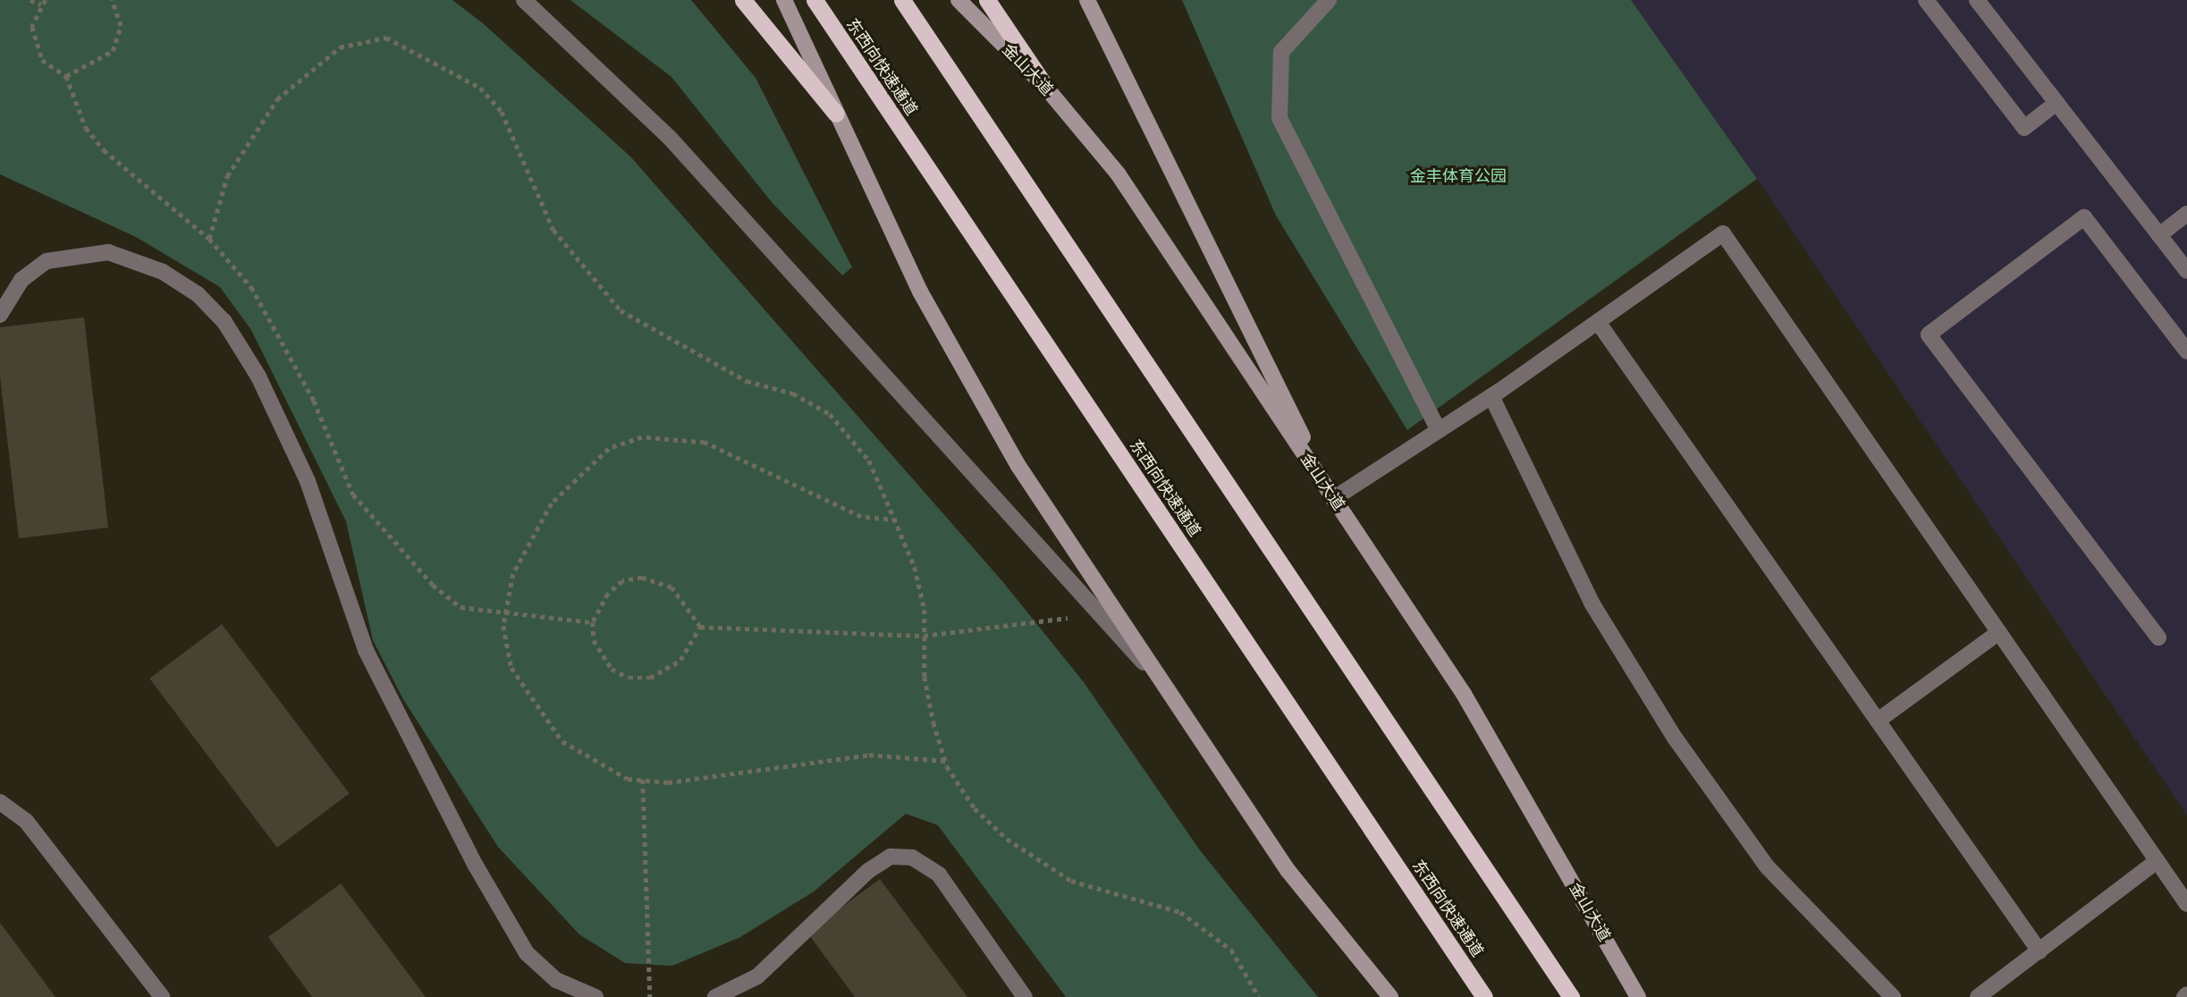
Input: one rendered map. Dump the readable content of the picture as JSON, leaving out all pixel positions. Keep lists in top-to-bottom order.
{
  "streets": {
    "highway": ["东西向快速通道"],
    "main road": ["金山大道"]
  },
  "parks": ["金丰体育公园"]
}
